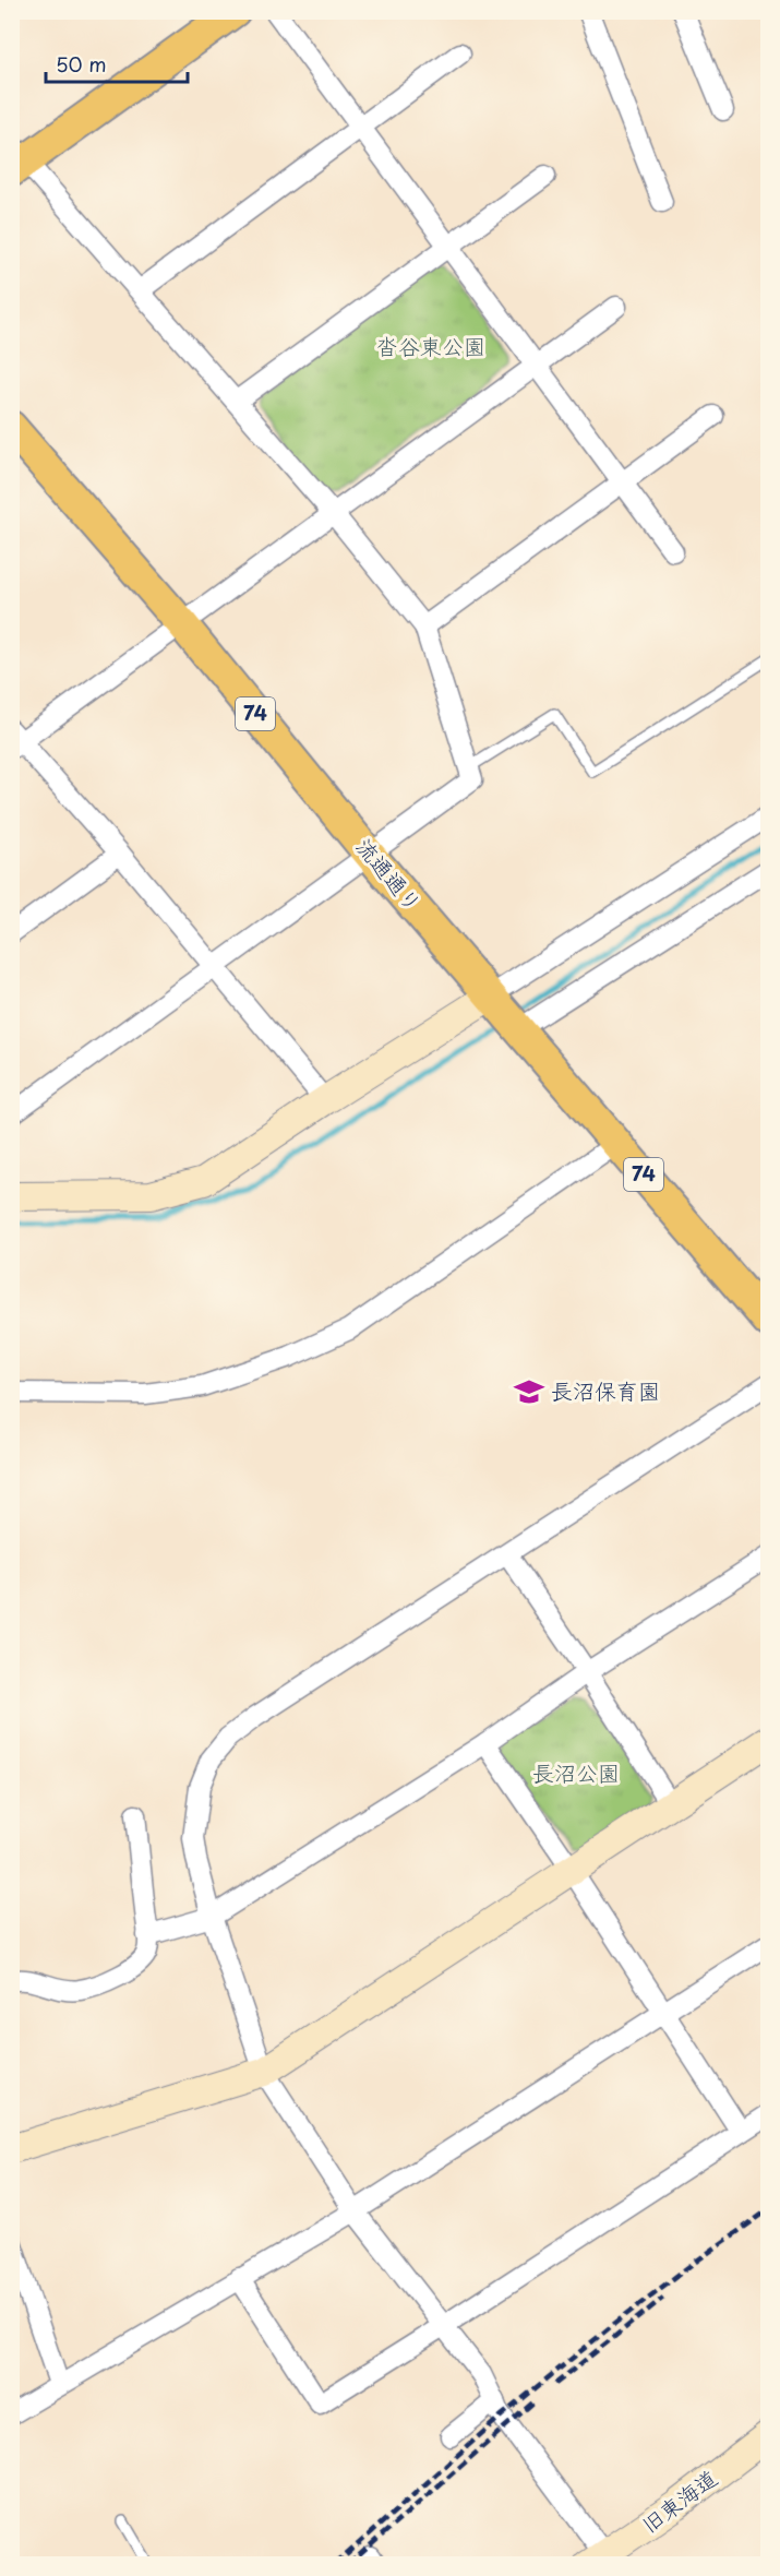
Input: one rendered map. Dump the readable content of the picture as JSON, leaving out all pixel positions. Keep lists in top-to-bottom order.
{
  "streets": {
    "main road": ["74", "流通通り"],
    "street": ["旧東海道"]
  },
  "parks": ["沓谷東公園", "長沼公園"],
  "places": {
    "school or university": ["長沼保育園"]
  },
  "scale_bar": "50 m"
}
